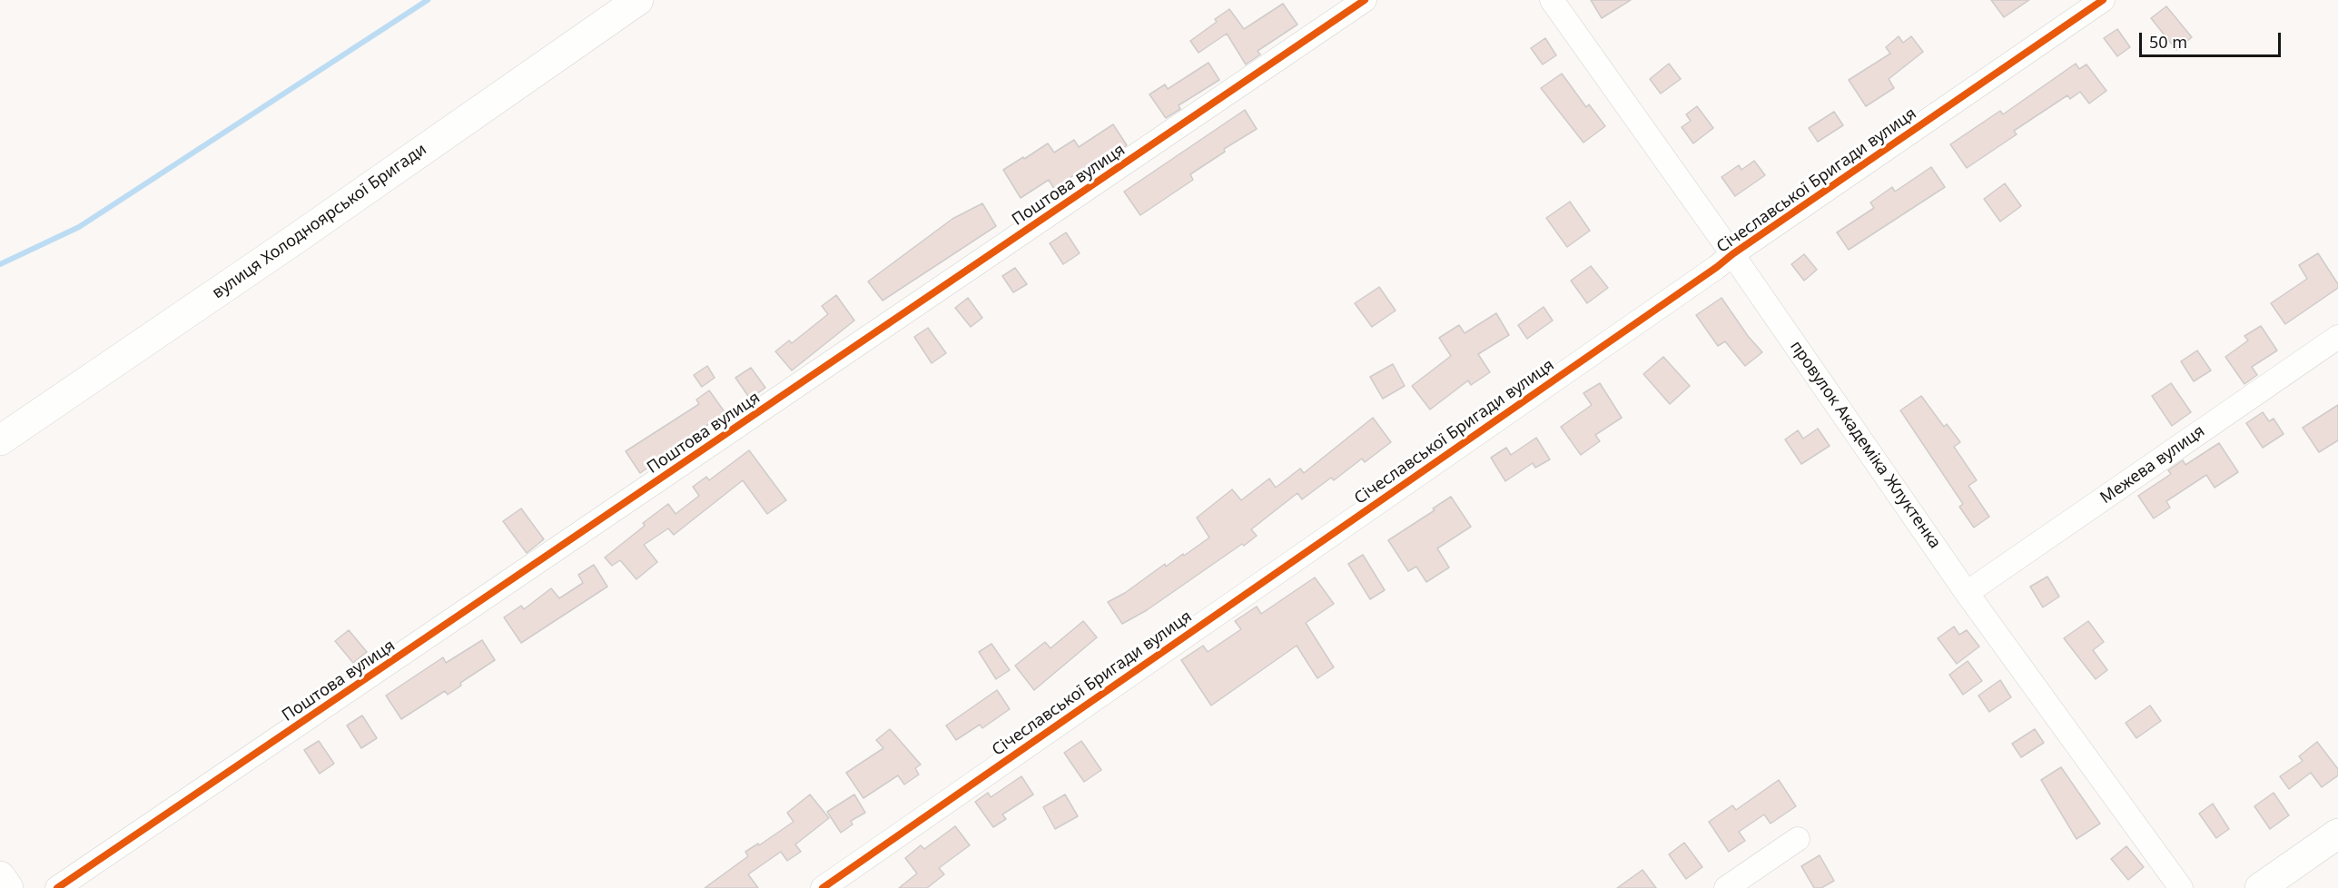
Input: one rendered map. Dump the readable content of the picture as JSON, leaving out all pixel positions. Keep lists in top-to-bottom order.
{
  "streets": {
    "street": [
      "Січеславської Бригади вулиця",
      "Поштова вулиця",
      "вулиця Холодноярської Бригади",
      "провулок Академіка Жлуктенка",
      "Межева вулиця"
    ]
  },
  "crossings": [
    ["Січеславської Бригади вулиця", "провулок Академіка Жлуктенка"],
    ["провулок Академіка Жлуктенка", "Межева вулиця"]
  ],
  "scale_bar": "50 m"
}
